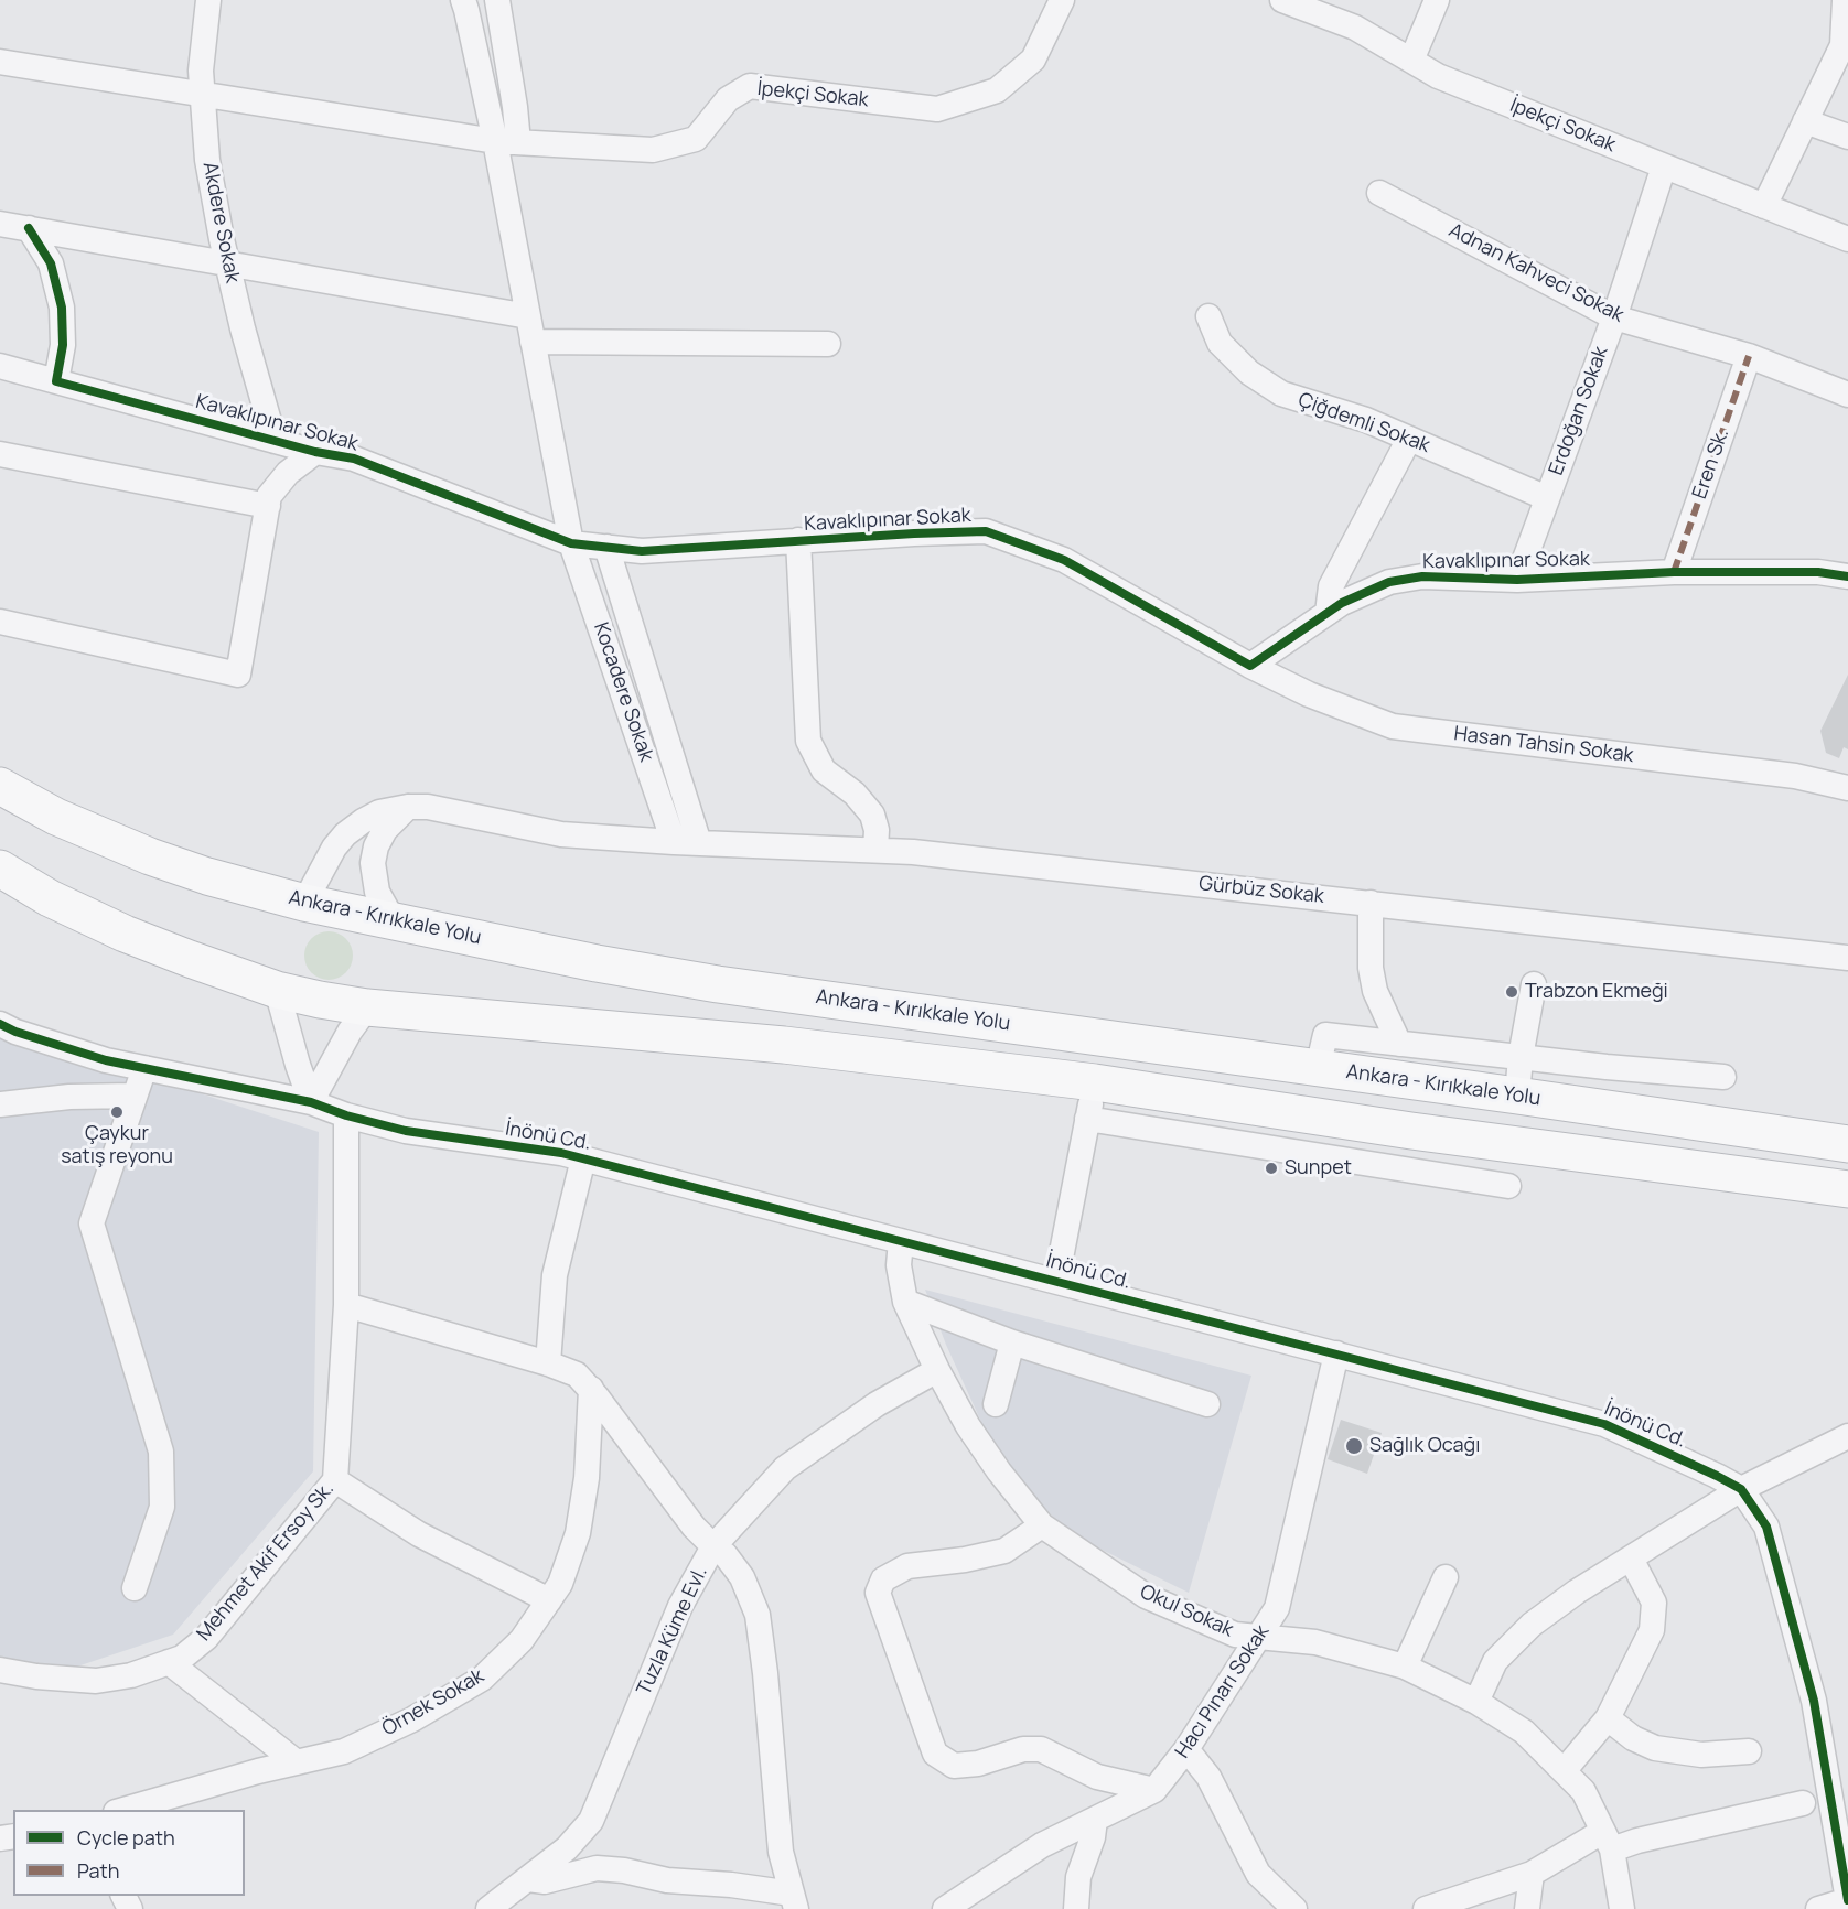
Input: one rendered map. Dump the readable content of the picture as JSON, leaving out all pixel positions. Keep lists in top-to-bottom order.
{
  "streets": {
    "highway": ["Ankara - Kırıkkale Yolu"],
    "street": [
      "İpekçi Sokak",
      "Akdere Sokak",
      "Adnan Kahveci Sokak",
      "Erdoğan Sokak",
      "Kavaklıpınar Sokak",
      "Çiğdemli Sokak",
      "Eren Sk.",
      "Kocadere Sokak",
      "Hasan Tahsin Sokak",
      "Gürbüz Sokak",
      "İnönü Cd.",
      "Mehmet Akif Ersoy Sk.",
      "Okul Sokak",
      "Tuzla Küme Evl.",
      "Hacı Pınarı Sokak",
      "Örnek Sokak"
    ]
  },
  "crossings": [
    ["İpekçi Sokak", "Akdere Sokak"],
    ["İpekçi Sokak", "Erdoğan Sokak"],
    ["İpekçi Sokak", "Kocadere Sokak"],
    ["Akdere Sokak", "Kavaklıpınar Sokak"],
    ["Adnan Kahveci Sokak", "Erdoğan Sokak"],
    ["Adnan Kahveci Sokak", "Eren Sk."],
    ["Erdoğan Sokak", "Kavaklıpınar Sokak"],
    ["Erdoğan Sokak", "Çiğdemli Sokak"],
    ["Kavaklıpınar Sokak", "Eren Sk."],
    ["Kavaklıpınar Sokak", "Kocadere Sokak"],
    ["Kavaklıpınar Sokak", "Hasan Tahsin Sokak"],
    ["Kocadere Sokak", "Gürbüz Sokak"],
    ["Gürbüz Sokak", "Ankara - Kırıkkale Yolu"],
    ["İnönü Cd.", "Mehmet Akif Ersoy Sk."],
    ["İnönü Cd.", "Okul Sokak"],
    ["İnönü Cd.", "Hacı Pınarı Sokak"],
    ["Okul Sokak", "Tuzla Küme Evl."],
    ["Okul Sokak", "Hacı Pınarı Sokak"]
  ],
  "places": [
    "Trabzon Ekmeği",
    "Çaykur satış reyonu",
    "Sunpet",
    "Sağlık Ocağı"
  ],
  "legend": ["Cycle path", "Path"]
}
